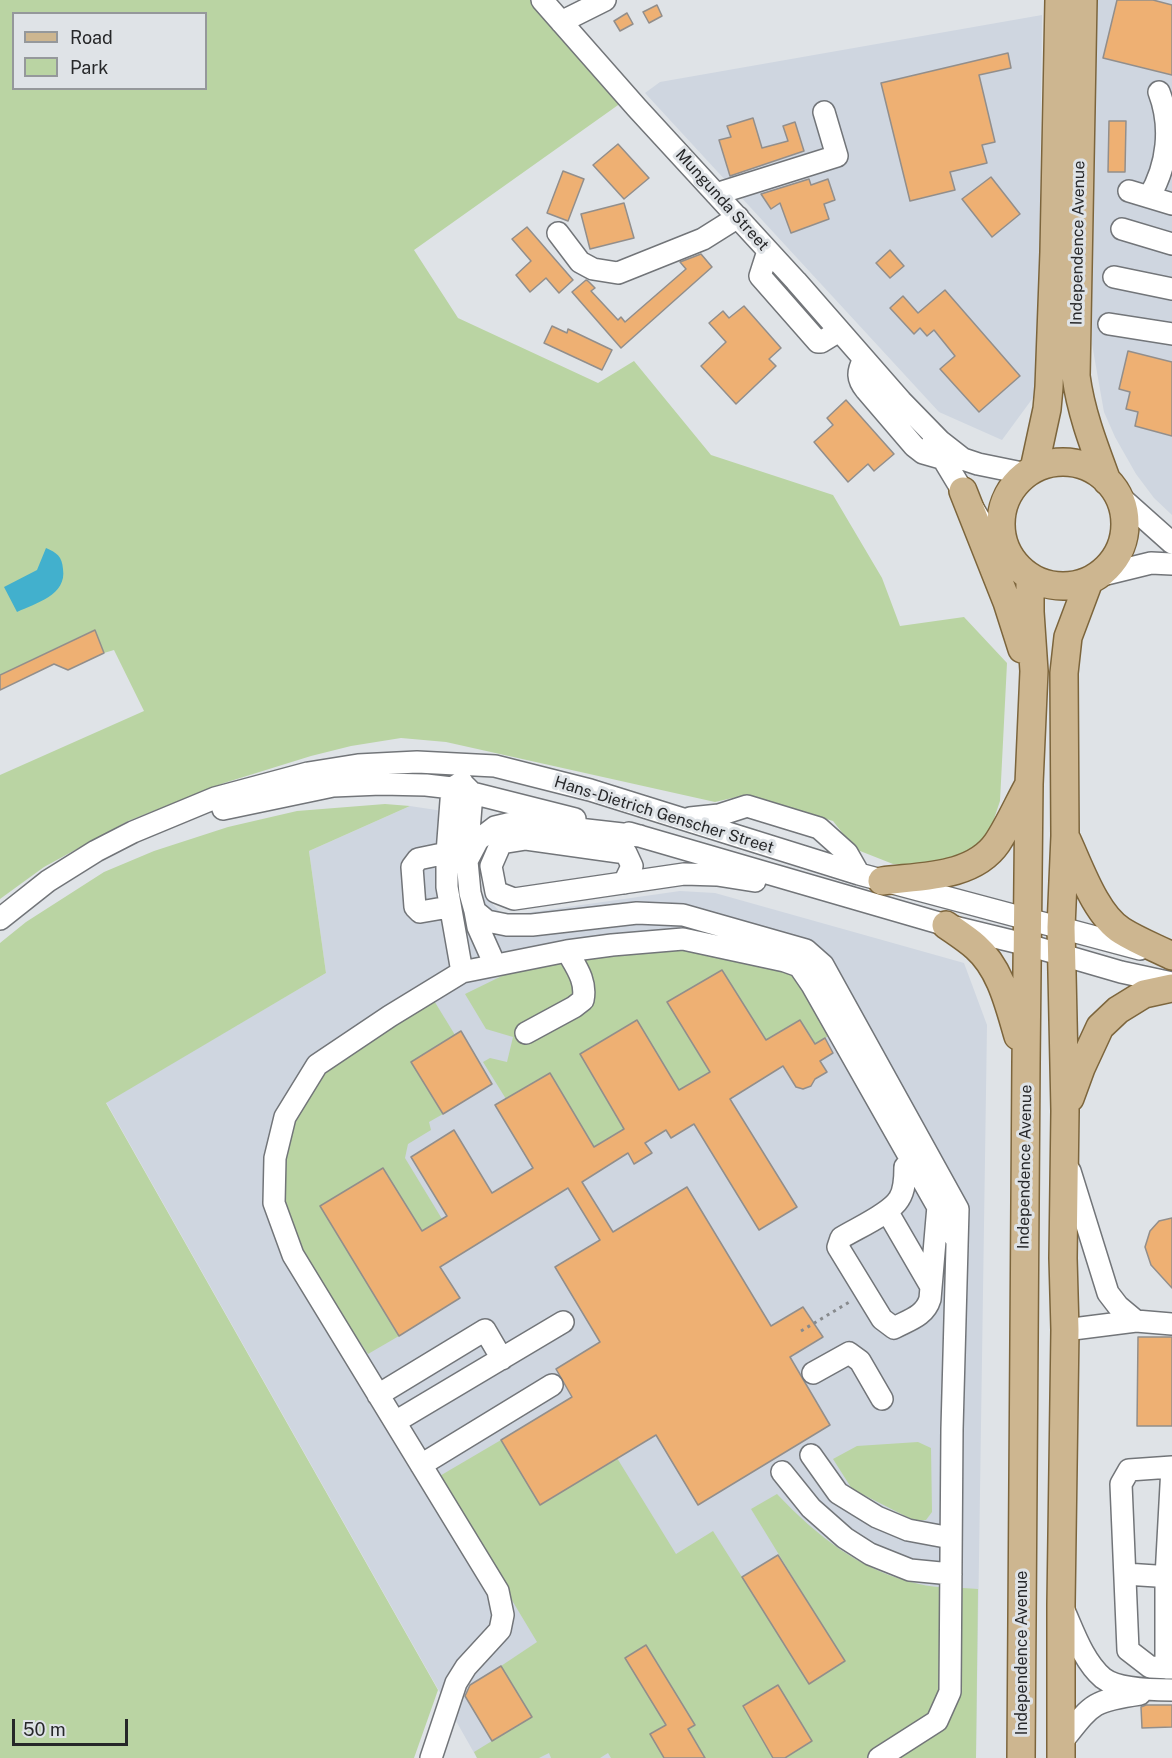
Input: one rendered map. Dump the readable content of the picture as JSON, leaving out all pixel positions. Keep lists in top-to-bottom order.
{
  "streets": {
    "main road": ["Independence Avenue"],
    "street": ["Mungunda Street", "Hans-Dietrich Genscher Street"]
  },
  "crossings": [
    ["Independence Avenue", "Hans-Dietrich Genscher Street"]
  ],
  "legend": ["Road", "Park"],
  "scale_bar": "50 m"
}
